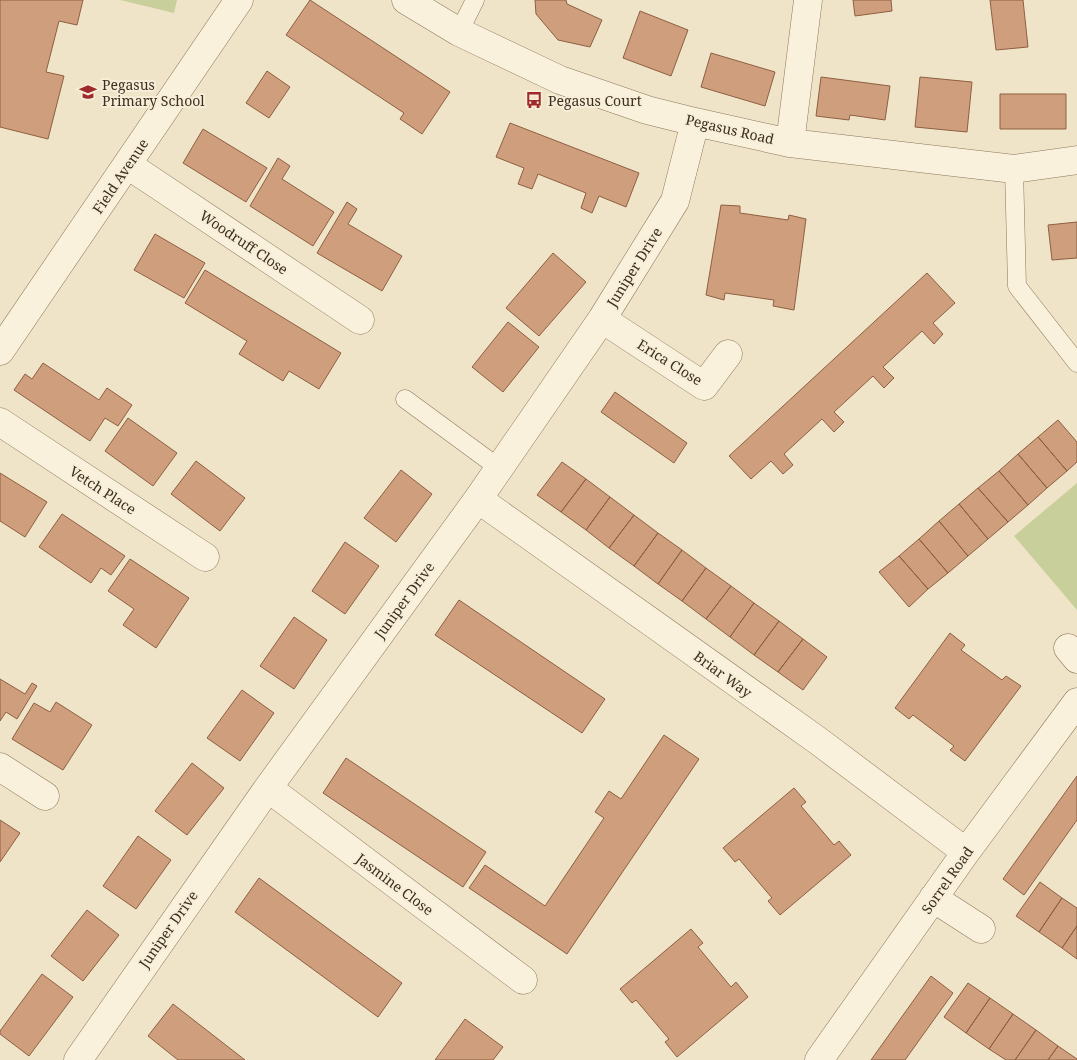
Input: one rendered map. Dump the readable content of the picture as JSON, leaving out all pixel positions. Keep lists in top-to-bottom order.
{
  "streets": {
    "street": [
      "Pegasus Road",
      "Field Avenue",
      "Woodruff Close",
      "Juniper Drive",
      "Erica Close",
      "Vetch Place",
      "Briar Way",
      "Sorrel Road",
      "Jasmine Close"
    ]
  },
  "crossings": [
    ["Pegasus Road", "Juniper Drive"],
    ["Field Avenue", "Woodruff Close"],
    ["Juniper Drive", "Erica Close"],
    ["Juniper Drive", "Briar Way"],
    ["Juniper Drive", "Jasmine Close"],
    ["Briar Way", "Sorrel Road"]
  ],
  "places": {
    "school or university": ["Pegasus Primary School"],
    "bus stop": ["Pegasus Court"]
  }
}
